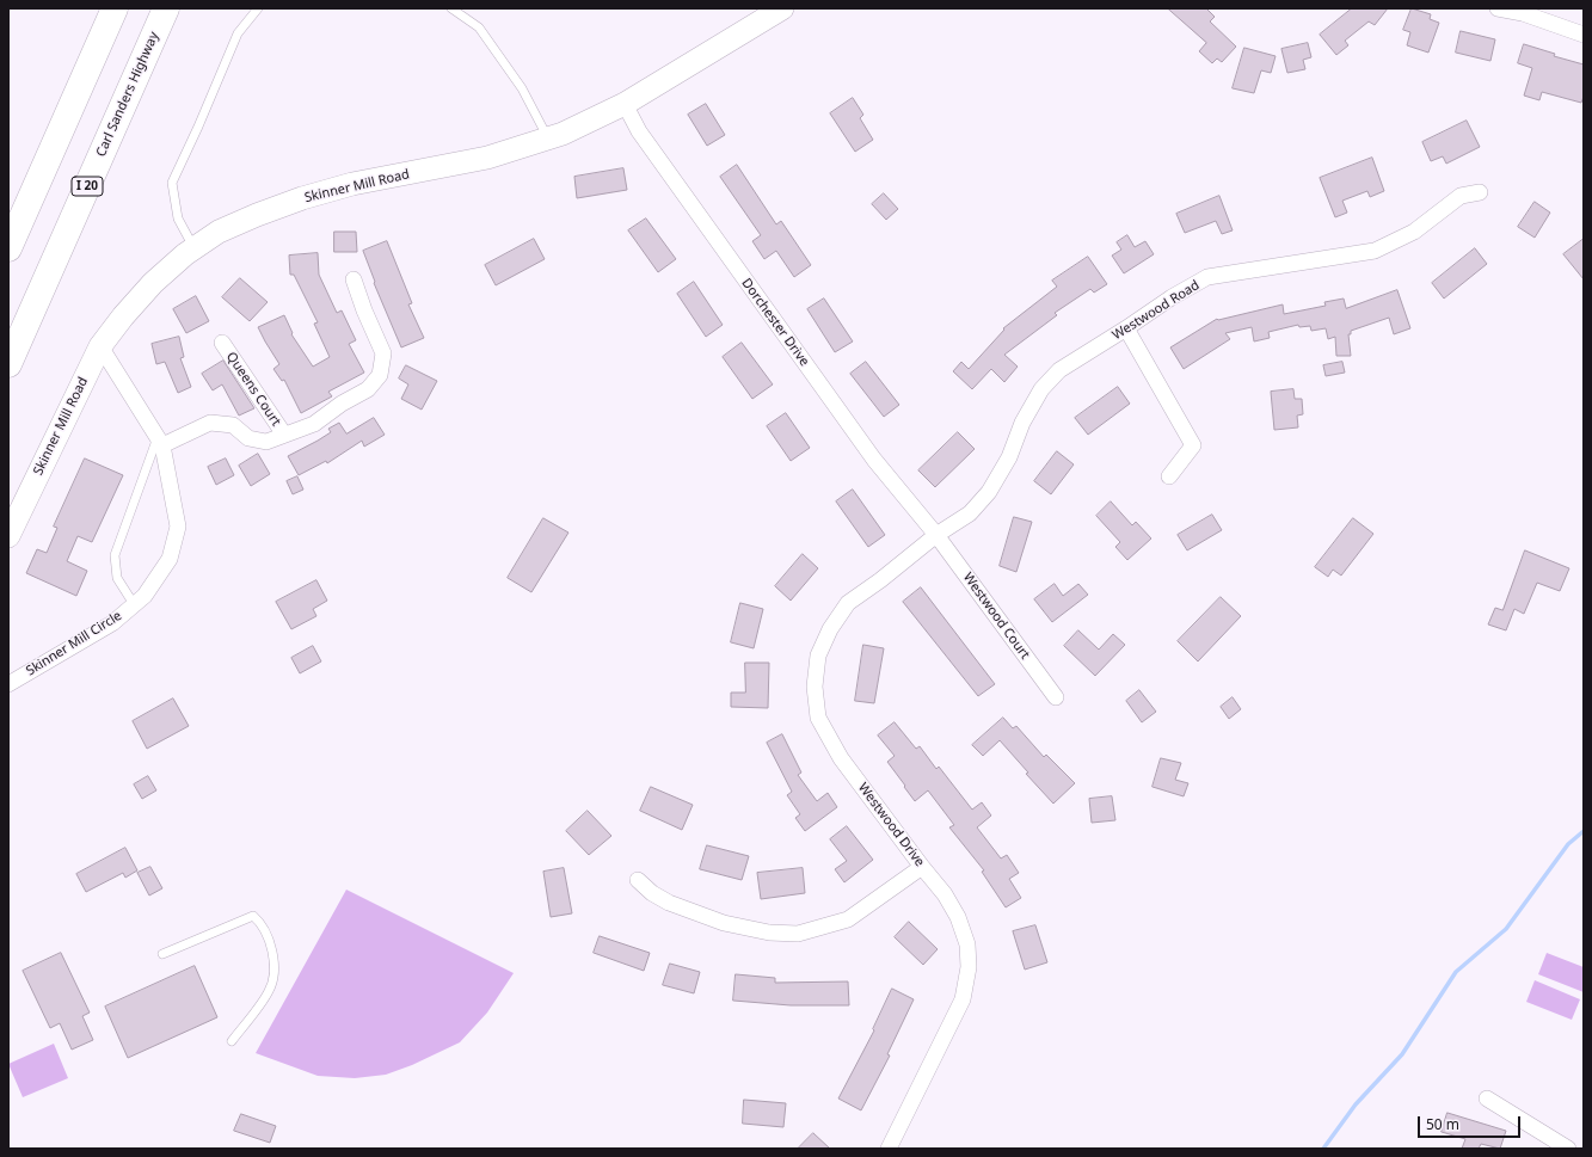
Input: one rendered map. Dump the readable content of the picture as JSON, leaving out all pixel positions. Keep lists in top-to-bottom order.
{
  "streets": {
    "highway": ["Carl Sanders Highway", "I 20"],
    "street": [
      "Skinner Mill Road",
      "Westwood Road",
      "Dorchester Drive",
      "Queens Court",
      "Westwood Court",
      "Skinner Mill Circle",
      "Westwood Drive"
    ]
  },
  "crossings": [
    ["Skinner Mill Road", "Dorchester Drive"],
    ["Skinner Mill Road", "Skinner Mill Circle"],
    ["Westwood Road", "Dorchester Drive"],
    ["Westwood Road", "Westwood Court"],
    ["Westwood Road", "Westwood Drive"],
    ["Dorchester Drive", "Westwood Court"],
    ["Dorchester Drive", "Westwood Drive"],
    ["Westwood Court", "Westwood Drive"]
  ],
  "scale_bar": "50 m"
}
